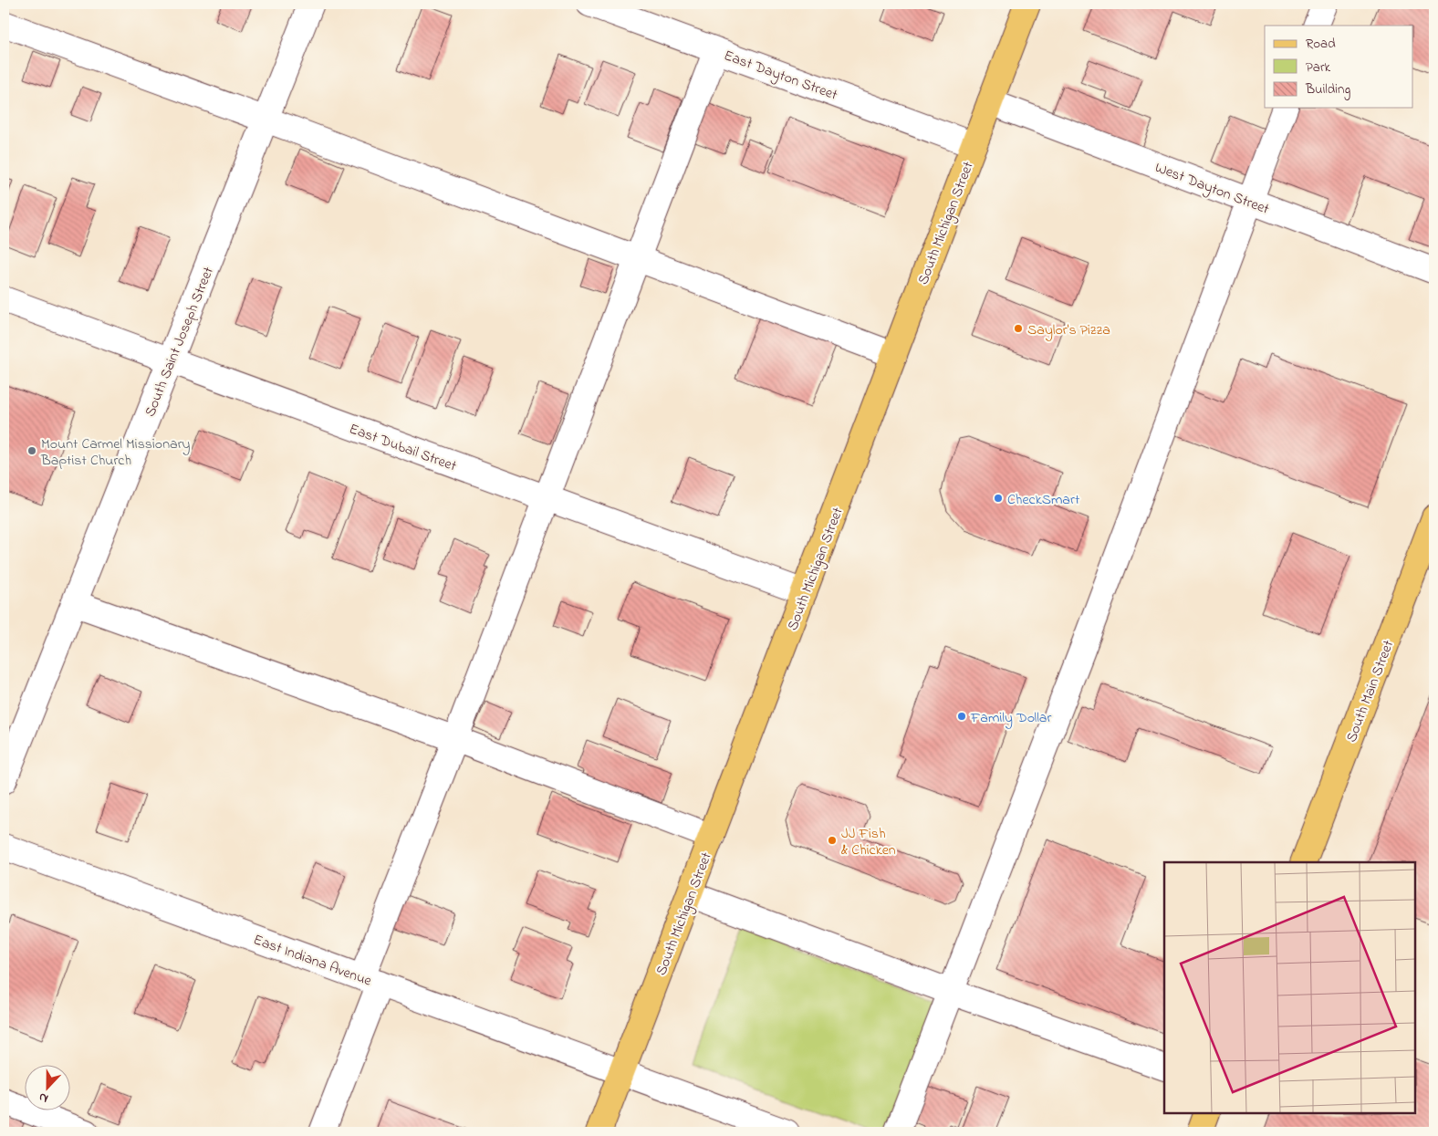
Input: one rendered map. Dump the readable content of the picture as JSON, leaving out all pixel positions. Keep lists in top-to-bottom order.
{
  "streets": {
    "main road": ["South Michigan Street", "South Main Street"],
    "street": [
      "East Dayton Street",
      "West Dayton Street",
      "South Saint Joseph Street",
      "East Dubail Street",
      "East Indiana Avenue"
    ]
  },
  "crossings": [
    ["East Dayton Street", "South Michigan Street"],
    ["West Dayton Street", "South Michigan Street"],
    ["South Michigan Street", "East Dubail Street"],
    ["South Michigan Street", "East Indiana Avenue"],
    ["South Saint Joseph Street", "East Dubail Street"]
  ],
  "places": [
    "Saylor's Pizza",
    "Mount Carmel Missionary Baptist Church",
    "CheckSmart",
    "Family Dollar",
    "JJ Fish & Chicken"
  ],
  "legend": ["Road", "Park", "Building"],
  "north": "bottom"
}
